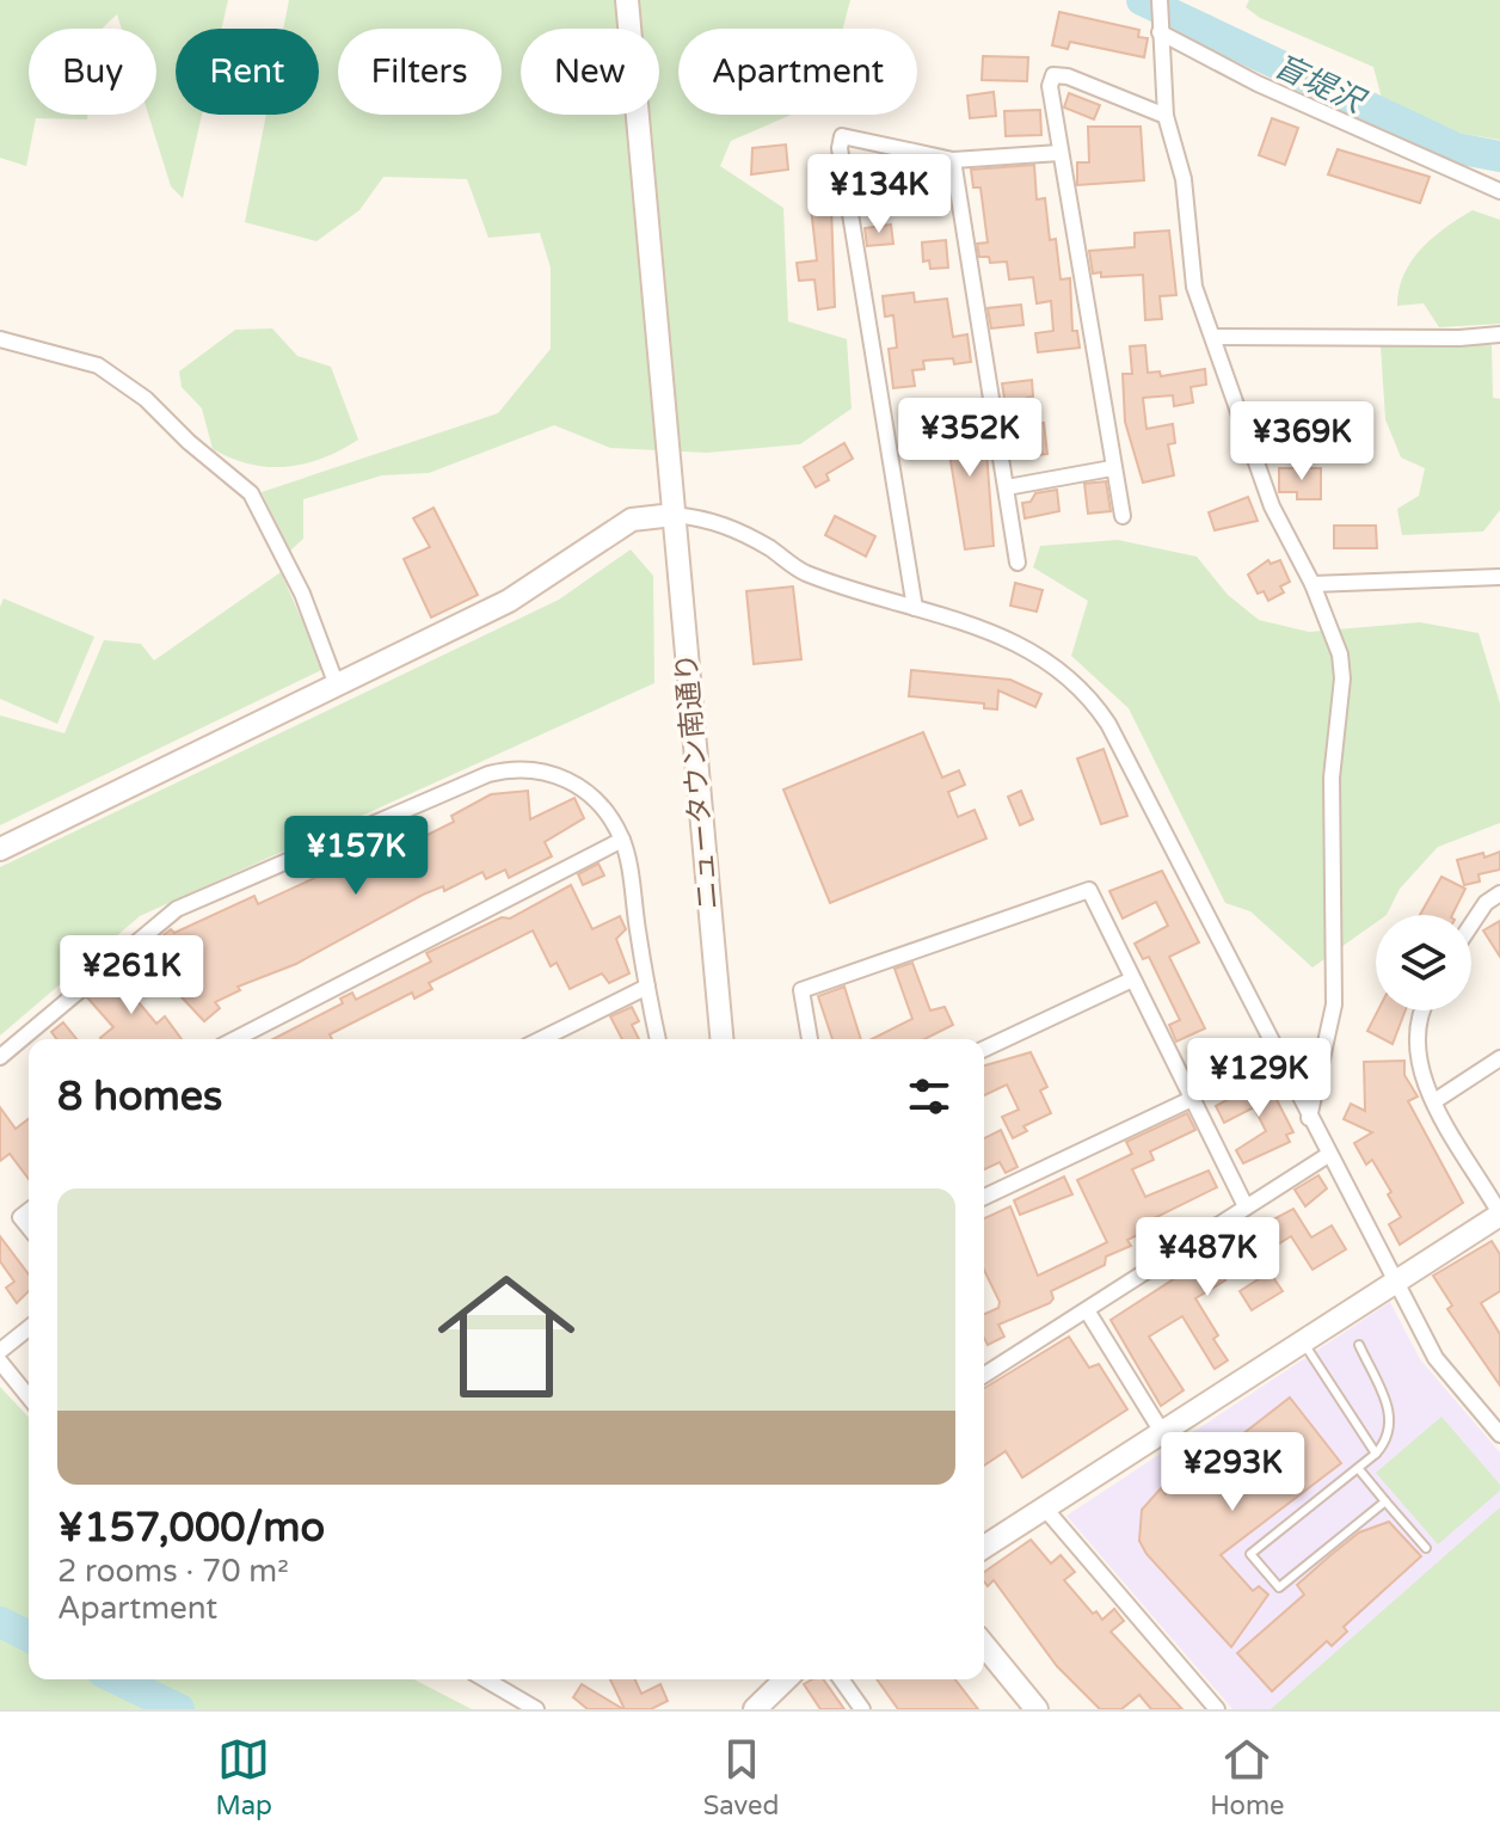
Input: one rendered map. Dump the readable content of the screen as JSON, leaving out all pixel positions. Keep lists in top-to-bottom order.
{
  "streets": {
    "street": ["ニュータウン南通り"]
  },
  "water": ["盲堤沢"],
  "page": {
    "chip": [
      "Buy",
      "Rent",
      "Filters",
      "New",
      "Apartment"
    ],
    "price": [
      "¥134K",
      "¥352K",
      "¥369K",
      "¥157K",
      "¥261K",
      "¥129K",
      "¥487K",
      "¥293K"
    ],
    "heading": "8 homes",
    "list": [
      {
        "name": "¥157,000/mo",
        "note": "2 rooms · 70 m² · Apartment"
      }
    ],
    "tabs": ["Map", "Saved", "Home"]
  }
}
